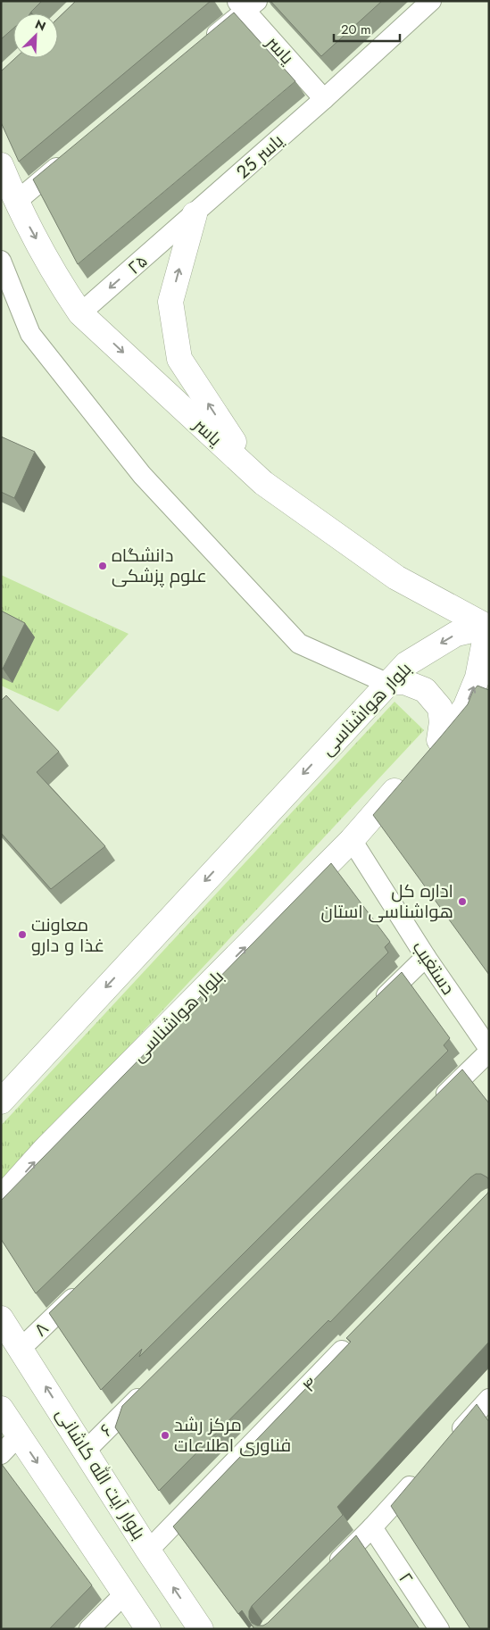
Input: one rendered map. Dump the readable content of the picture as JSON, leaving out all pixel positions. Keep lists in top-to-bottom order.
{
  "streets": {
    "main road": ["یاسر", "بلوار هواشناسی", "بلوار آیت الله کاشانی"],
    "street": [
      "یاسر 25",
      "۲۵",
      "دستغیب",
      "۸",
      "۴",
      "۶",
      "۲"
    ]
  },
  "crossings": [
    ["یاسر", "یاسر 25"],
    ["یاسر", "۲۵"],
    ["یاسر", "بلوار هواشناسی"],
    ["یاسر 25", "۲۵"],
    ["بلوار هواشناسی", "دستغیب"],
    ["۸", "بلوار آیت الله کاشانی"],
    ["۴", "بلوار آیت الله کاشانی"],
    ["۶", "بلوار آیت الله کاشانی"]
  ],
  "places": [
    "دانشگاه علوم پزشکی",
    "اداره کل هواشناسی استان",
    "معاونت غذا و دارو",
    "مرکز رشد فناوری اطلاعات"
  ],
  "scale_bar": "20 m",
  "north": "top right"
}
